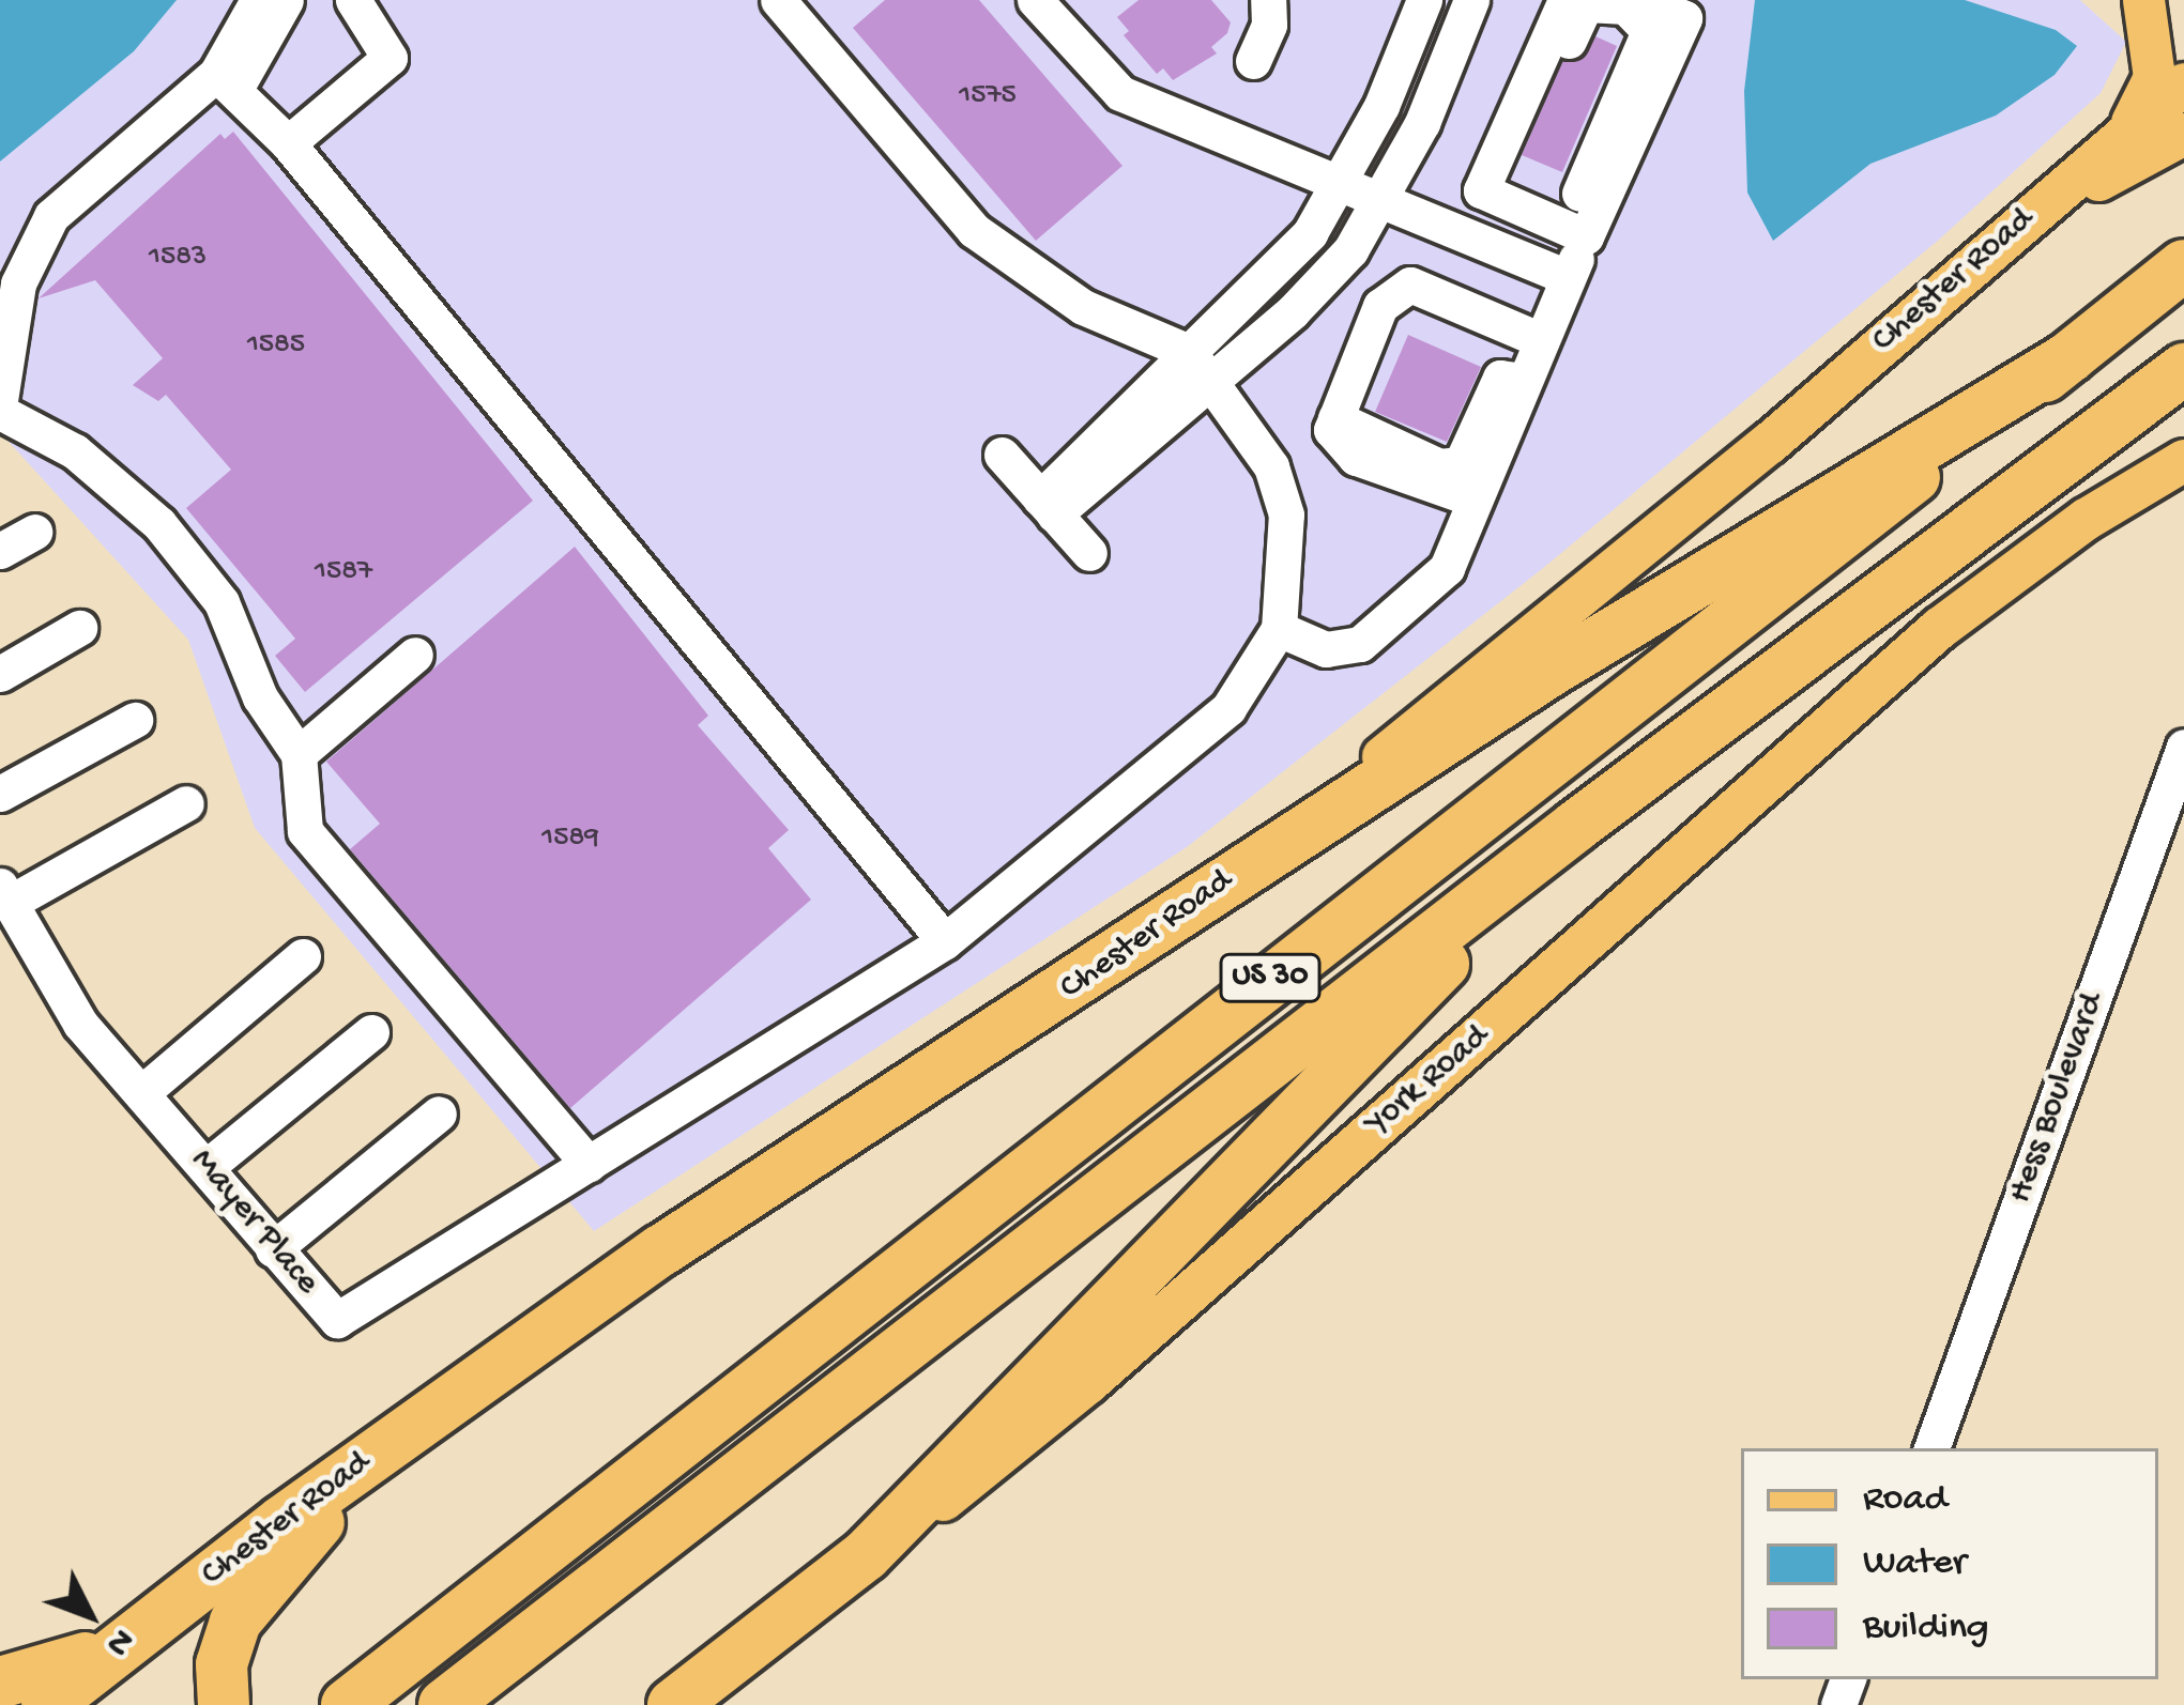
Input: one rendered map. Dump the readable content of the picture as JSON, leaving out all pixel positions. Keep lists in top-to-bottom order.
{
  "streets": {
    "highway": ["Chester Road", "US 30", "York Road"],
    "street": ["Hess Boulevard", "Mayer Place"]
  },
  "house_numbers": [
    "1575",
    "1583",
    "1585",
    "1587",
    "1589"
  ],
  "legend": ["Road", "Water", "Building"],
  "north": "bottom right"
}
